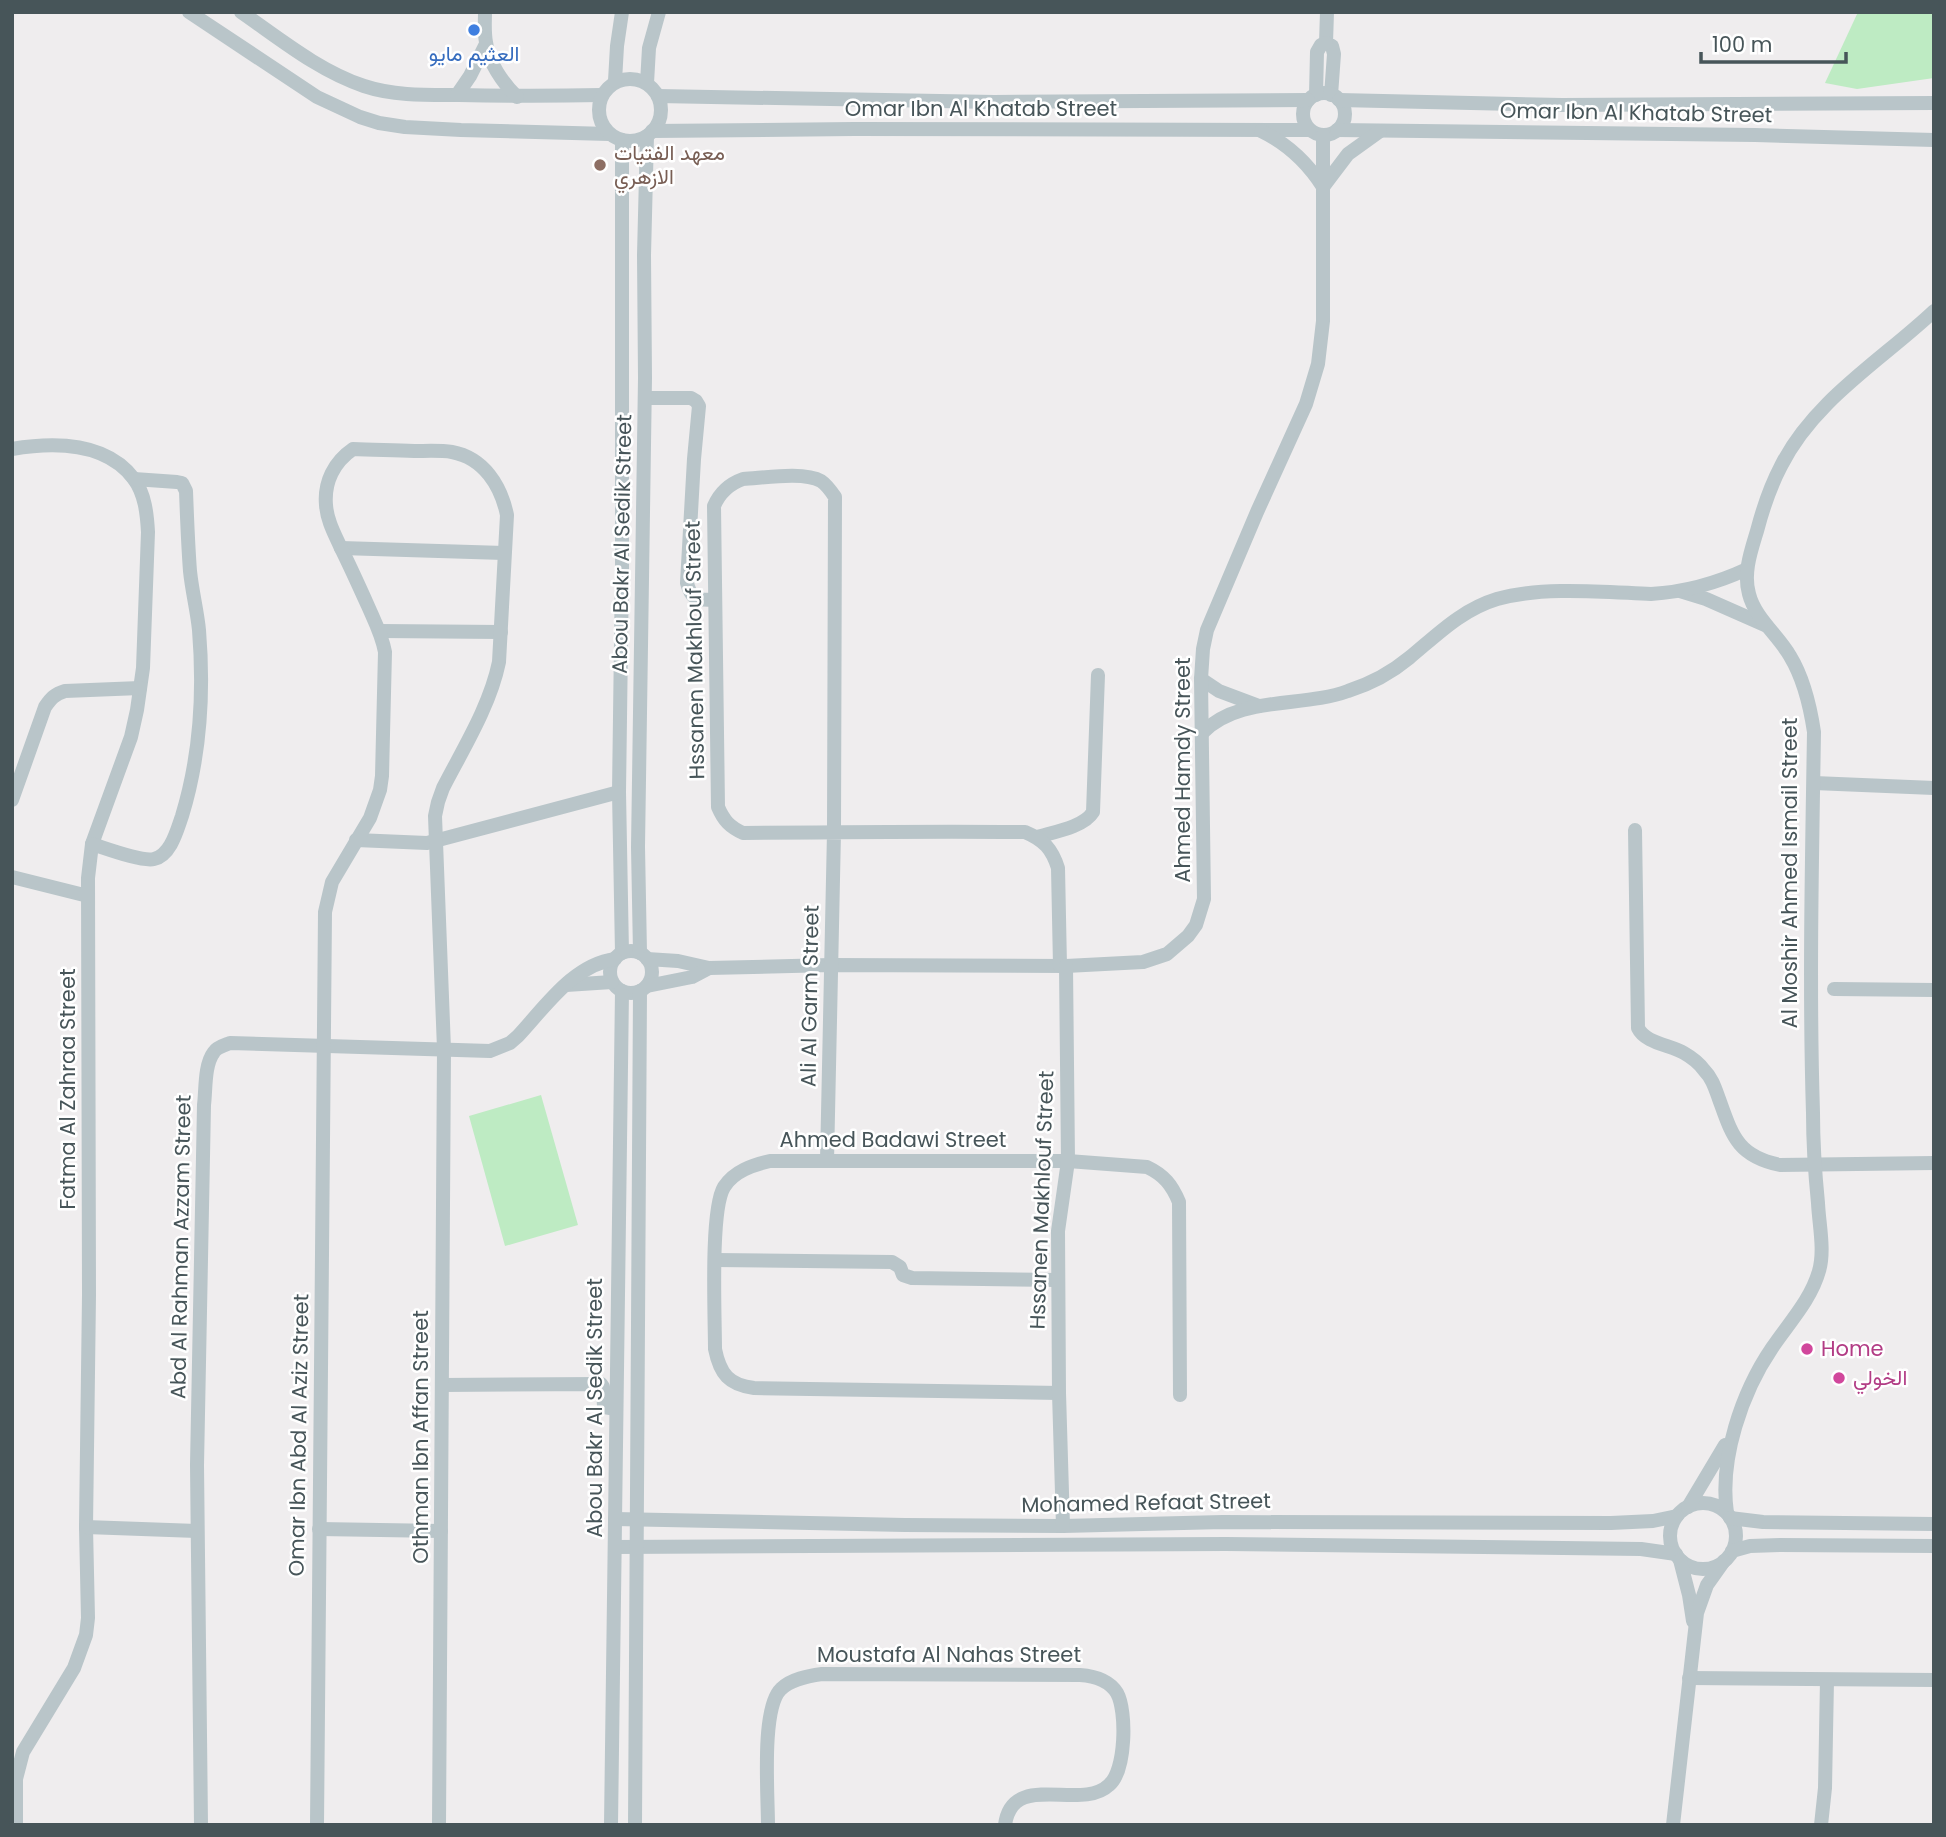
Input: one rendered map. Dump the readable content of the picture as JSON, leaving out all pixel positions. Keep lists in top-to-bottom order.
{
  "streets": {
    "street": [
      "Omar Ibn Al Khatab Street",
      "Abou Bakr Al Sedik Street",
      "Hssanen Makhlouf Street",
      "Ahmed Hamdy Street",
      "Al Moshir Ahmed Ismail Street",
      "Ali Al Garm Street",
      "Fatma Al Zahraa Street",
      "Ahmed Badawi Street",
      "Abd Al Rahman Azzam Street",
      "Omar Ibn Abd Al Aziz Street",
      "Othman Ibn Affan Street",
      "Mohamed Refaat Street",
      "Moustafa Al Nahas Street"
    ]
  },
  "crossings": [
    ["Omar Ibn Al Khatab Street", "Abou Bakr Al Sedik Street"],
    ["Omar Ibn Al Khatab Street", "Ahmed Hamdy Street"],
    ["Abou Bakr Al Sedik Street", "Ahmed Hamdy Street"],
    ["Abou Bakr Al Sedik Street", "Abd Al Rahman Azzam Street"],
    ["Abou Bakr Al Sedik Street", "Mohamed Refaat Street"],
    ["Hssanen Makhlouf Street", "Ahmed Hamdy Street"],
    ["Hssanen Makhlouf Street", "Ali Al Garm Street"],
    ["Hssanen Makhlouf Street", "Ahmed Badawi Street"],
    ["Hssanen Makhlouf Street", "Mohamed Refaat Street"],
    ["Ahmed Hamdy Street", "Ali Al Garm Street"],
    ["Ahmed Hamdy Street", "Abd Al Rahman Azzam Street"],
    ["Al Moshir Ahmed Ismail Street", "Mohamed Refaat Street"],
    ["Ali Al Garm Street", "Ahmed Badawi Street"],
    ["Abd Al Rahman Azzam Street", "Omar Ibn Abd Al Aziz Street"],
    ["Abd Al Rahman Azzam Street", "Othman Ibn Affan Street"],
    ["Omar Ibn Abd Al Aziz Street", "Othman Ibn Affan Street"]
  ],
  "places": [
    "العثيم مايو",
    "معهد الفتيات الازهري",
    "Home",
    "الخولي"
  ],
  "scale_bar": "100 m"
}
